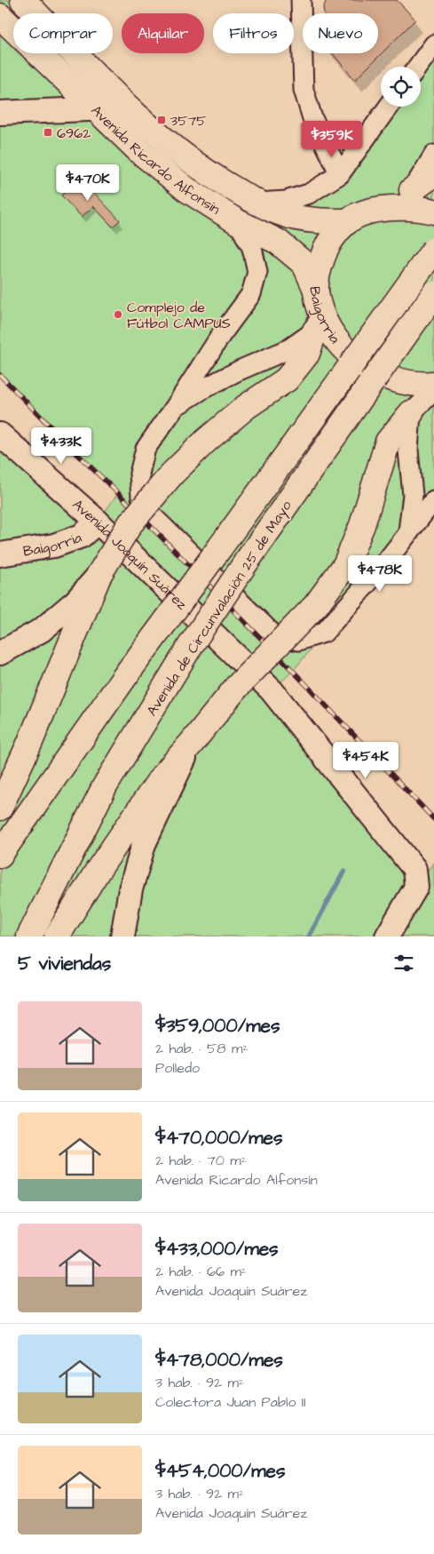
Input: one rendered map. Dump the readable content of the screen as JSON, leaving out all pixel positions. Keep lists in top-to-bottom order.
{
  "streets": {
    "highway": ["Avenida Ricardo Alfonsín", "Baigorria", "Avenida de Circunvalación 25 de Mayo"],
    "main road": ["Avenida Joaquín Suárez"]
  },
  "crossings": [
    ["Avenida Ricardo Alfonsín", "Baigorria"],
    ["Baigorria", "Avenida Joaquín Suárez"]
  ],
  "places": {
    "transit": ["3575", "6962"],
    "other": ["Complejo de Fútbol CAMPUS"]
  },
  "page": {
    "chip": [
      "Comprar",
      "Alquilar",
      "Filtros",
      "Nuevo"
    ],
    "price": [
      "$359K",
      "$470K",
      "$433K",
      "$478K",
      "$454K"
    ],
    "heading": "5 viviendas",
    "list": [
      {
        "name": "$359,000/mes",
        "note": "2 hab. · 58 m² · Polledo"
      },
      {
        "name": "$470,000/mes",
        "note": "2 hab. · 70 m² · Avenida Ricardo Alfonsín"
      },
      {
        "name": "$433,000/mes",
        "note": "2 hab. · 66 m² · Avenida Joaquín Suárez"
      },
      {
        "name": "$478,000/mes",
        "note": "3 hab. · 92 m² · Colectora Juan Pablo II"
      },
      {
        "name": "$454,000/mes",
        "note": "3 hab. · 92 m² · Avenida Joaquín Suárez"
      }
    ]
  }
}
